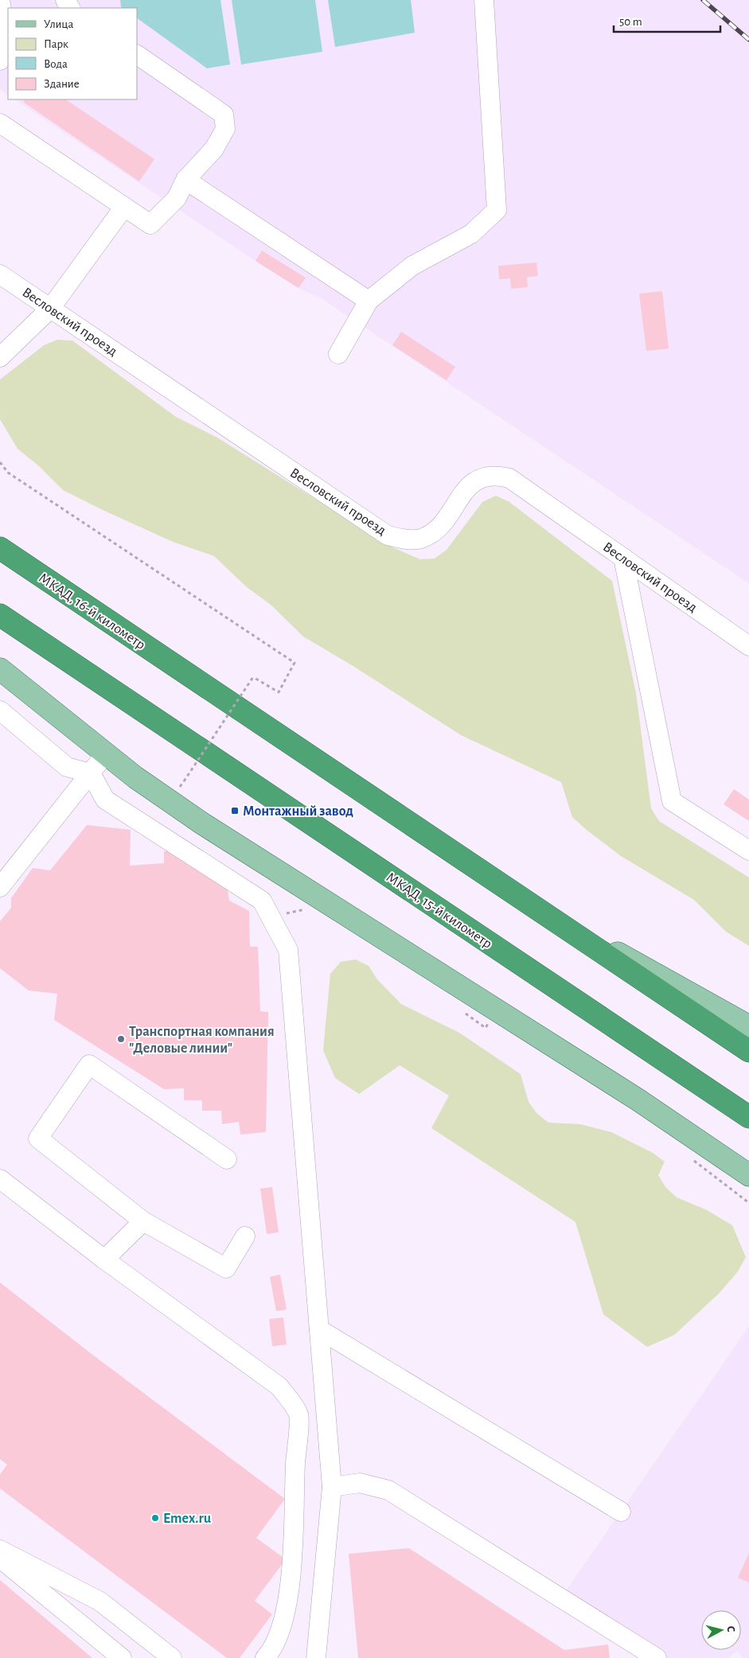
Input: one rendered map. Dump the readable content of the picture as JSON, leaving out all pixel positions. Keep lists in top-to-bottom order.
{
  "streets": {
    "highway": ["МКАД, 16-й километр", "МКАД, 15-й километр"],
    "street": ["Весловский проезд"]
  },
  "places": {
    "transit": ["Монтажный завод"],
    "other": ["Транспортная компания \"Деловые линии\"", "Emex.ru"]
  },
  "legend": [
    "Улица",
    "Парк",
    "Вода",
    "Здание"
  ],
  "scale_bar": "50 m",
  "north": "right"
}
